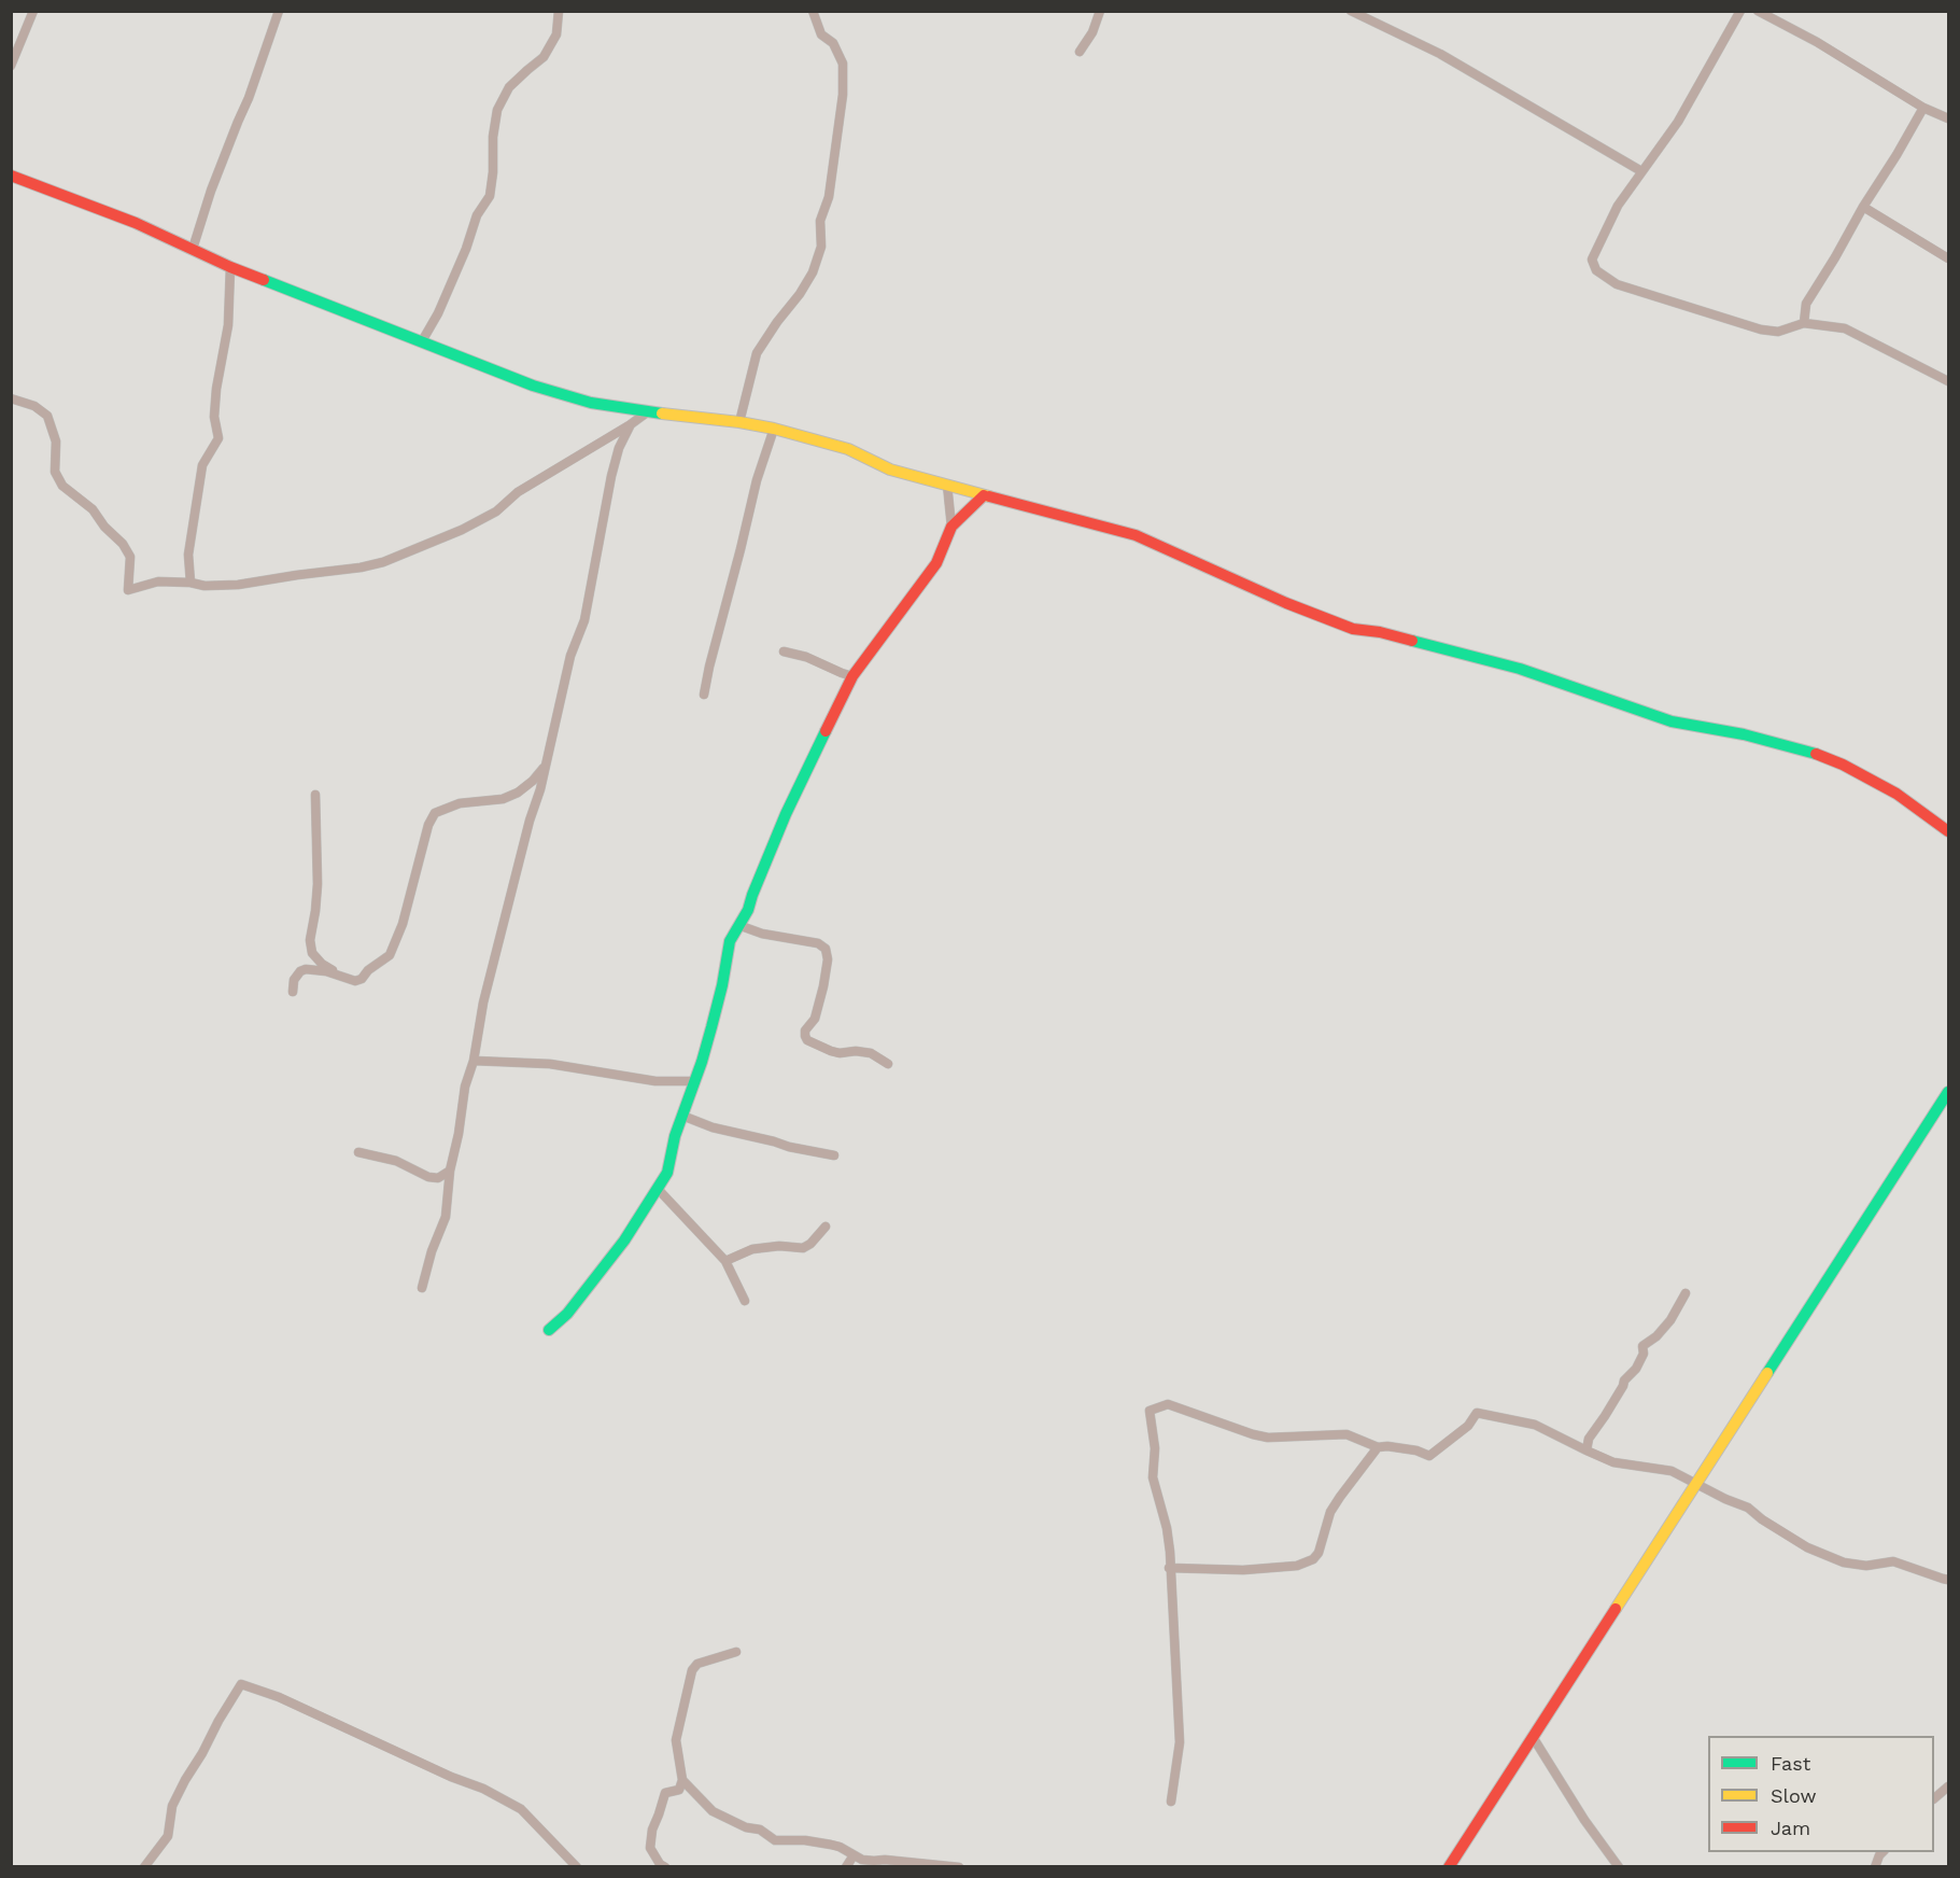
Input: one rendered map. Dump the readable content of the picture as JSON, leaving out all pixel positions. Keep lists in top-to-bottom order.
{
  "legend": ["Fast", "Slow", "Jam"]
}
